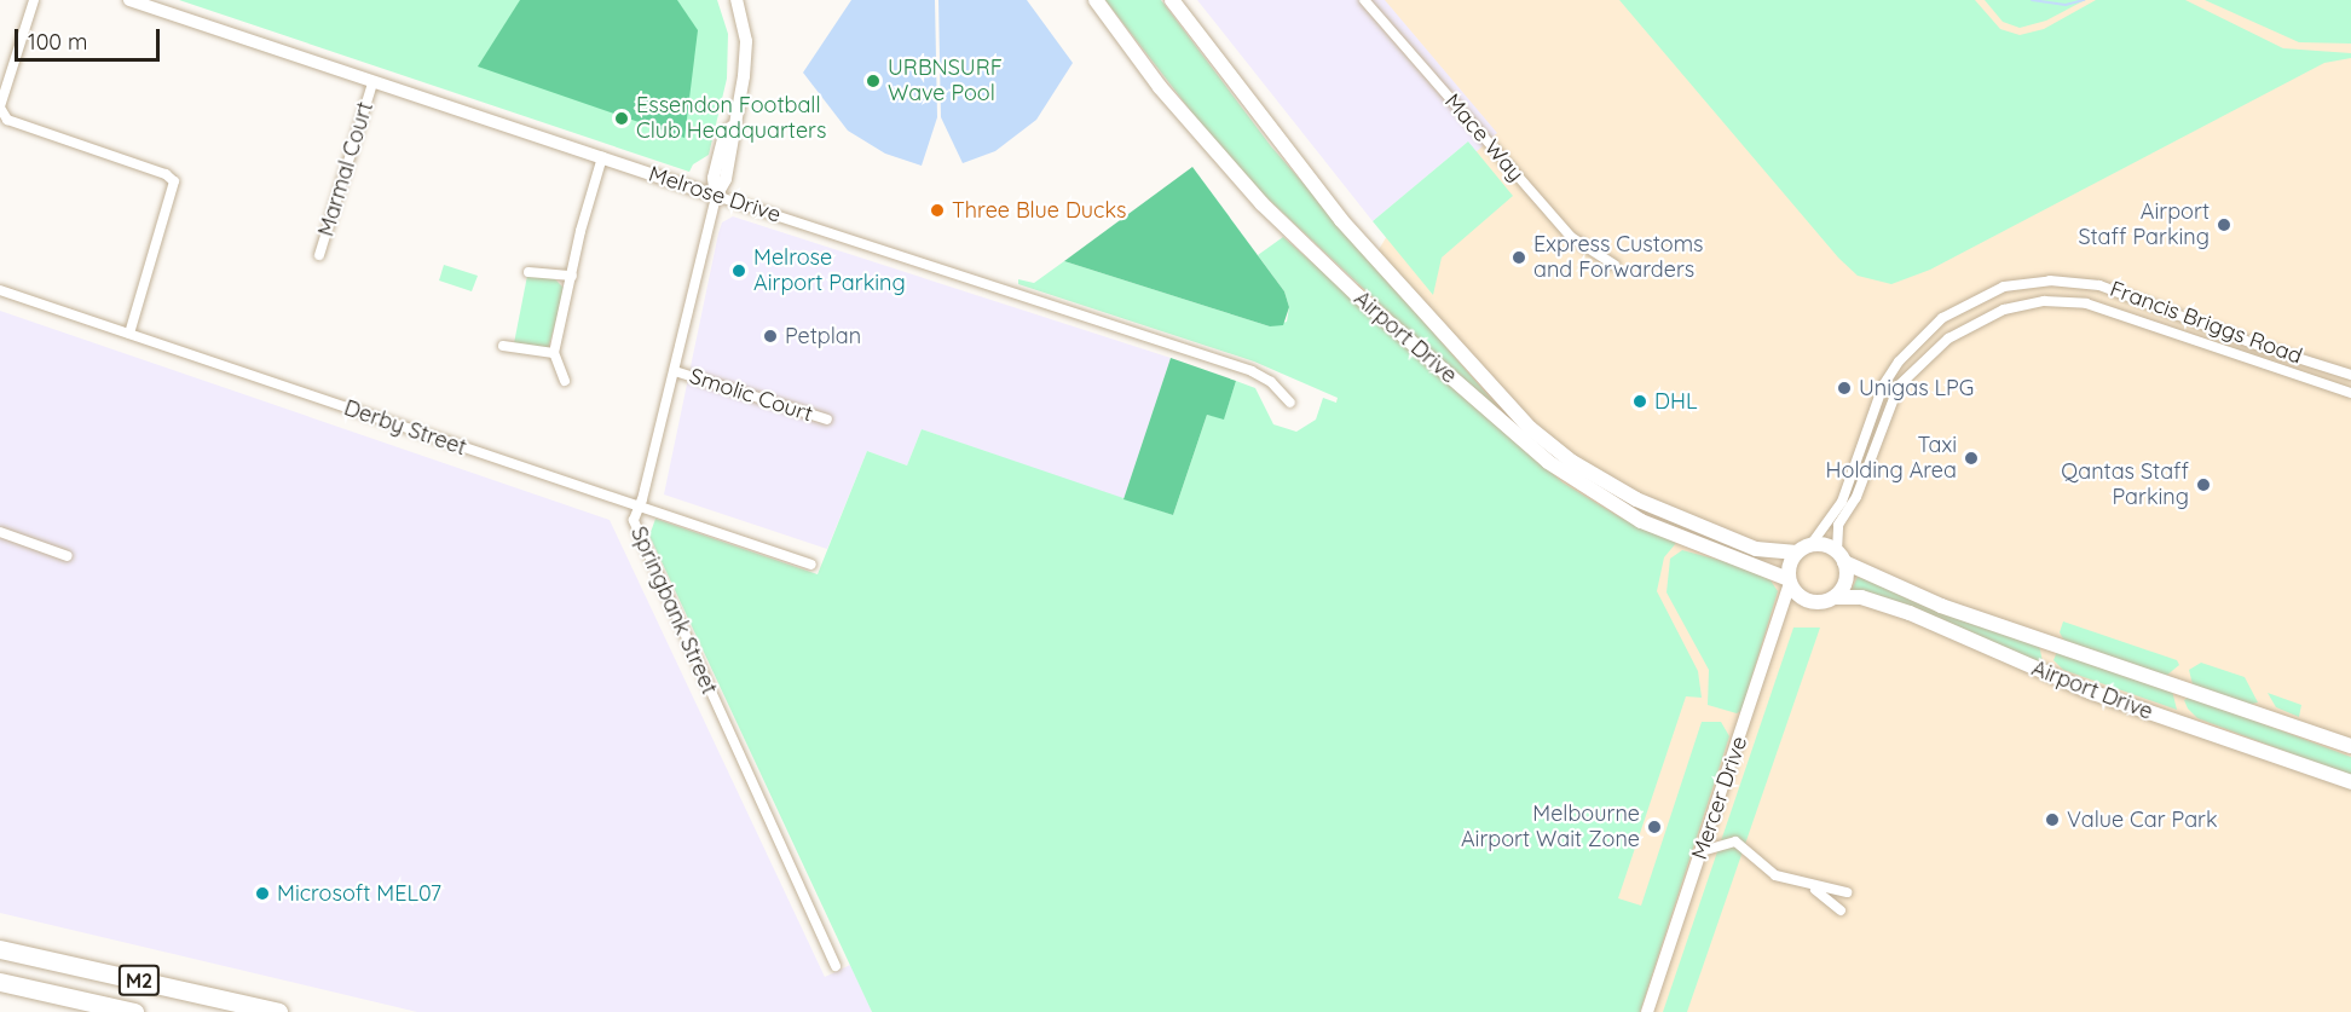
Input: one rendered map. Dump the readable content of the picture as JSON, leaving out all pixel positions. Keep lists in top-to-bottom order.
{
  "streets": {
    "highway": ["M2"],
    "main road": ["Airport Drive"],
    "street": [
      "Mace Way",
      "Marmal Court",
      "Melrose Drive",
      "Francis Briggs Road",
      "Smolic Court",
      "Derby Street",
      "Springbank Street",
      "Mercer Drive"
    ]
  },
  "crossings": [
    ["Marmal Court", "Melrose Drive"],
    ["Melrose Drive", "Springbank Street"],
    ["Francis Briggs Road", "Airport Drive"],
    ["Francis Briggs Road", "Mercer Drive"],
    ["Airport Drive", "Mercer Drive"],
    ["Smolic Court", "Springbank Street"],
    ["Derby Street", "Springbank Street"]
  ],
  "places": [
    "URBNSURF Wave Pool",
    "Essendon Football Club Headquarters",
    "Three Blue Ducks",
    "Airport Staff Parking",
    "Express Customs and Forwarders",
    "Melrose Airport Parking",
    "Petplan",
    "Unigas LPG",
    "DHL",
    "Taxi Holding Area",
    "Qantas Staff Parking",
    "Value Car Park",
    "Melbourne Airport Wait Zone",
    "Microsoft MEL07"
  ],
  "scale_bar": "100 m"
}
